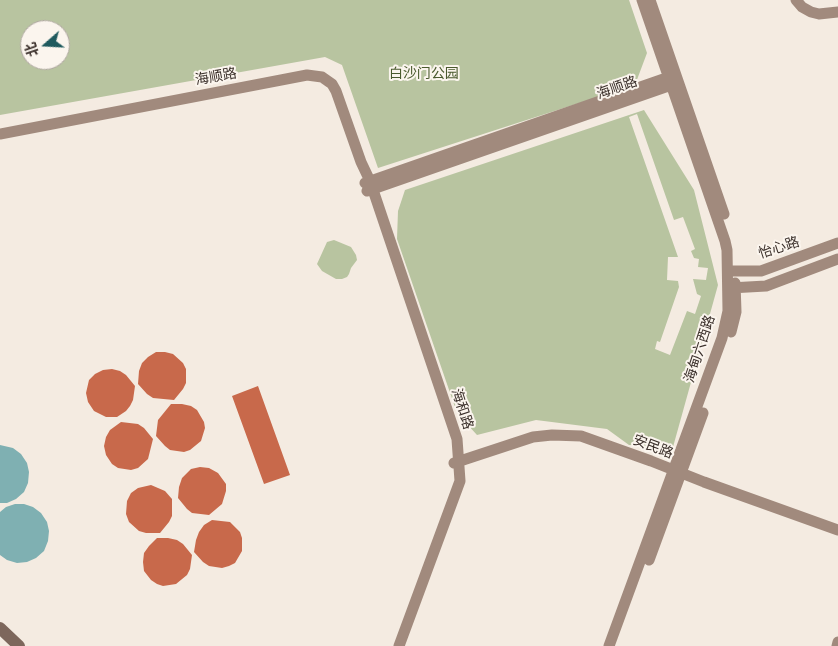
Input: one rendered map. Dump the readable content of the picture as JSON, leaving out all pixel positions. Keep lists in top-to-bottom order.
{
  "streets": {
    "street": [
      "海顺路",
      "怡心路",
      "海甸六西路",
      "海和路",
      "安民路"
    ]
  },
  "crossings": [
    ["海顺路", "海甸六西路"],
    ["海顺路", "海和路"],
    ["怡心路", "海甸六西路"],
    ["海甸六西路", "安民路"],
    ["海和路", "安民路"]
  ],
  "parks": ["白沙门公园"],
  "north": "left"
}
